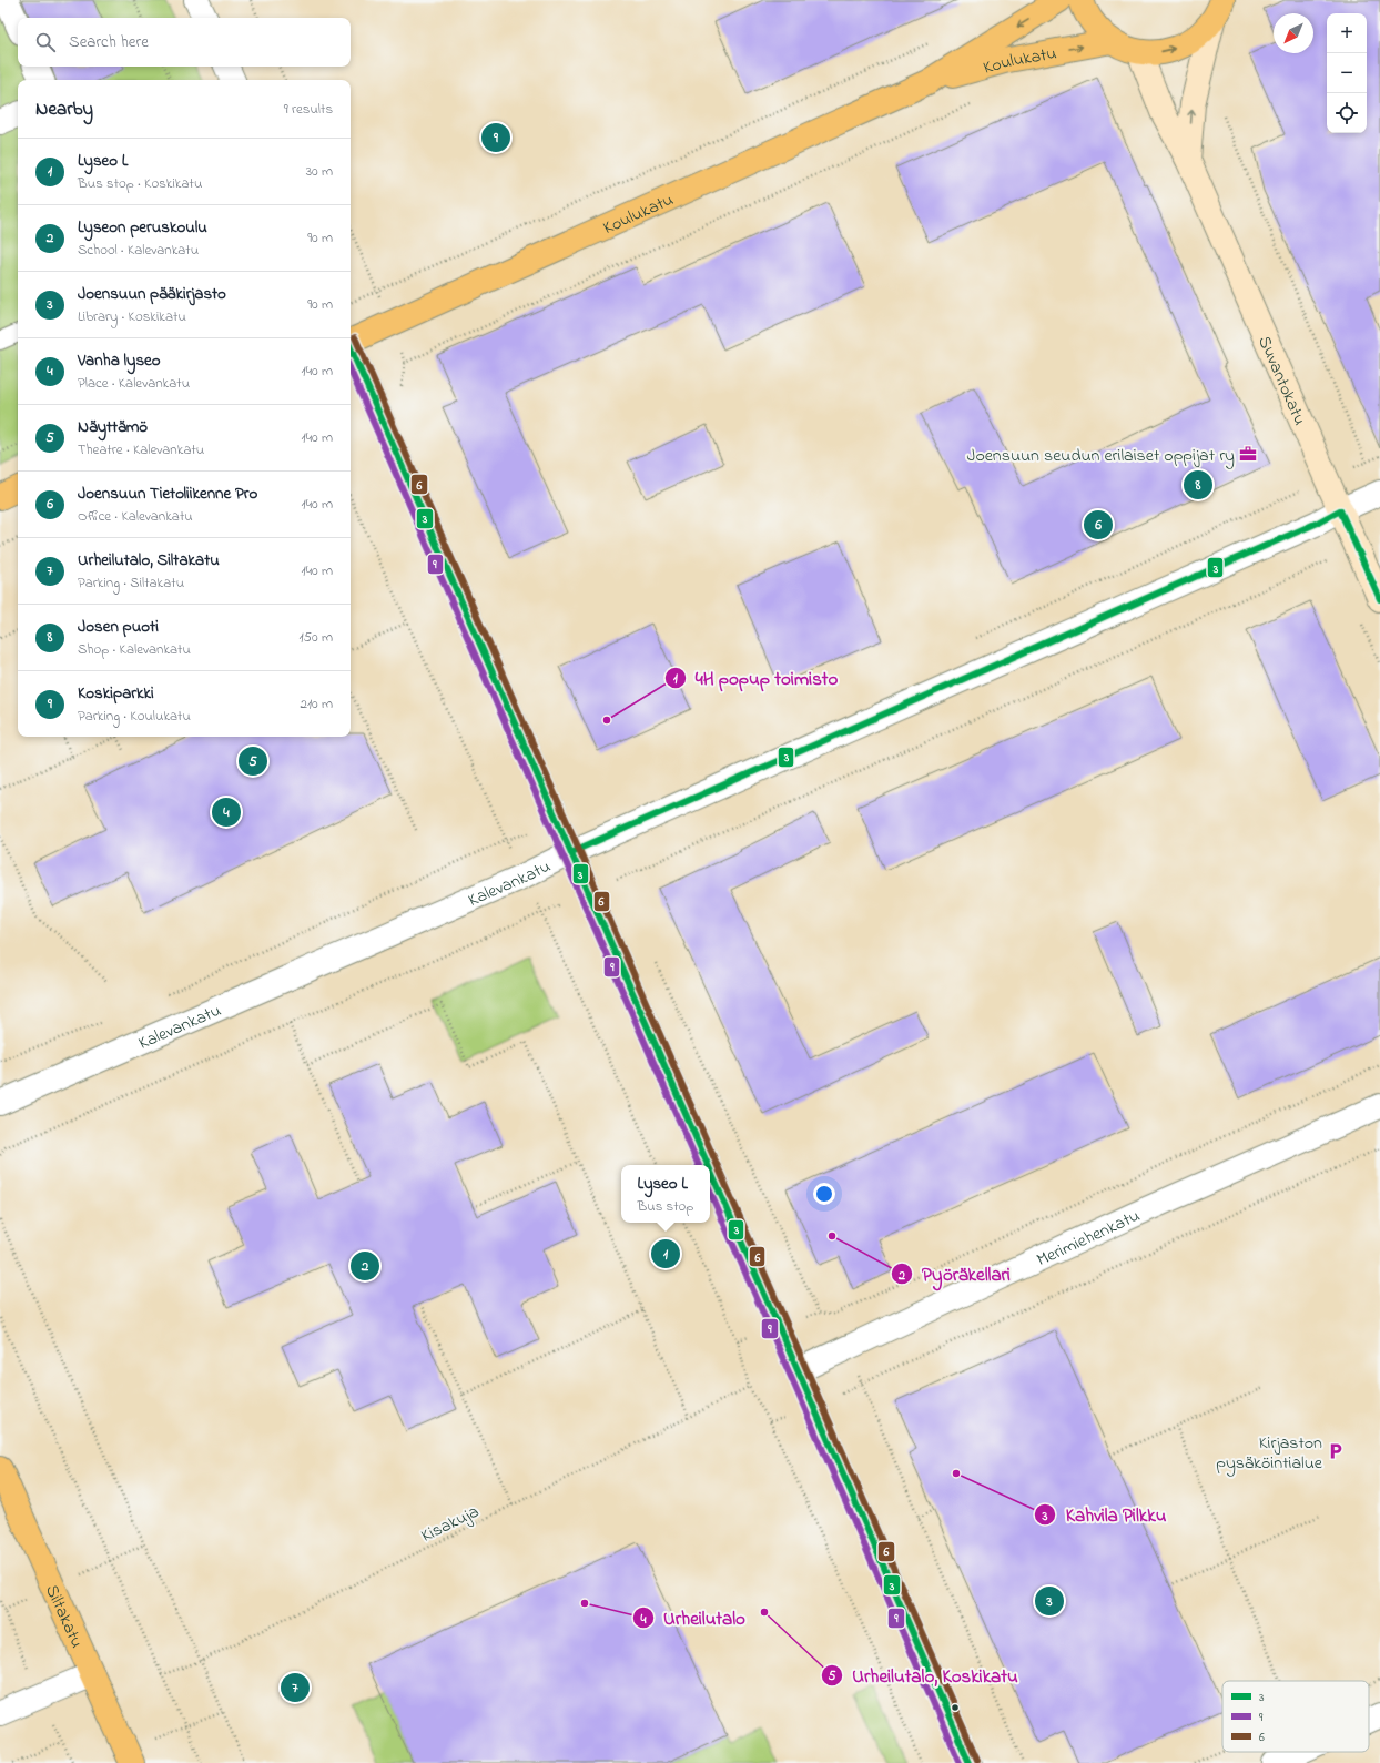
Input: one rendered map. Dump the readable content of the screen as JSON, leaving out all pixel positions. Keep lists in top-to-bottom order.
{
  "streets": {
    "main road": ["Koulukatu", "Suvantokatu", "Siltakatu"],
    "street": ["Kalevankatu", "Merimiehenkatu"],
    "path": ["Kisakuja"]
  },
  "crossings": [
    ["Suvantokatu", "Kalevankatu"]
  ],
  "places": {
    "office": ["Joensuun seudun erilaiset oppijat ry"],
    "other": [
      "4H popup toimisto",
      "Pyöräkellari",
      "Kahvila Pilkku",
      "Urheilutalo",
      "Urheilutalo, Koskikatu"
    ],
    "parking": ["Kirjaston pysäköintialue"]
  },
  "lines": ["transit line 6", "transit line 3", "transit line 9"],
  "legend": ["3", "9", "6"],
  "north": "bottom left",
  "page": {
    "map_buttons": ["+", "−"],
    "search": "Search here",
    "heading": ["Nearby", "9 results"],
    "pins": [
      "9",
      "8",
      "6",
      "5",
      "4",
      "1",
      "2",
      "3",
      "7"
    ],
    "list": [
      {
        "mark": "1",
        "name": "Lyseo L",
        "note": "Bus stop · Koskikatu",
        "value": "30 m"
      },
      {
        "mark": "2",
        "name": "Lyseon peruskoulu",
        "note": "School · Kalevankatu",
        "value": "90 m"
      },
      {
        "mark": "3",
        "name": "Joensuun pääkirjasto",
        "note": "Library · Koskikatu",
        "value": "90 m"
      },
      {
        "mark": "4",
        "name": "Vanha lyseo",
        "note": "Place · Kalevankatu",
        "value": "140 m"
      },
      {
        "mark": "5",
        "name": "Näyttämö",
        "note": "Theatre · Kalevankatu",
        "value": "140 m"
      },
      {
        "mark": "6",
        "name": "Joensuun Tietoliikenne Pro",
        "note": "Office · Kalevankatu",
        "value": "140 m"
      },
      {
        "mark": "7",
        "name": "Urheilutalo, Siltakatu",
        "note": "Parking · Siltakatu",
        "value": "140 m"
      },
      {
        "mark": "8",
        "name": "Josen puoti",
        "note": "Shop · Kalevankatu",
        "value": "150 m"
      },
      {
        "mark": "9",
        "name": "Koskiparkki",
        "note": "Parking · Koulukatu",
        "value": "210 m"
      }
    ],
    "popup": ["Lyseo L", "Bus stop"]
  }
}
